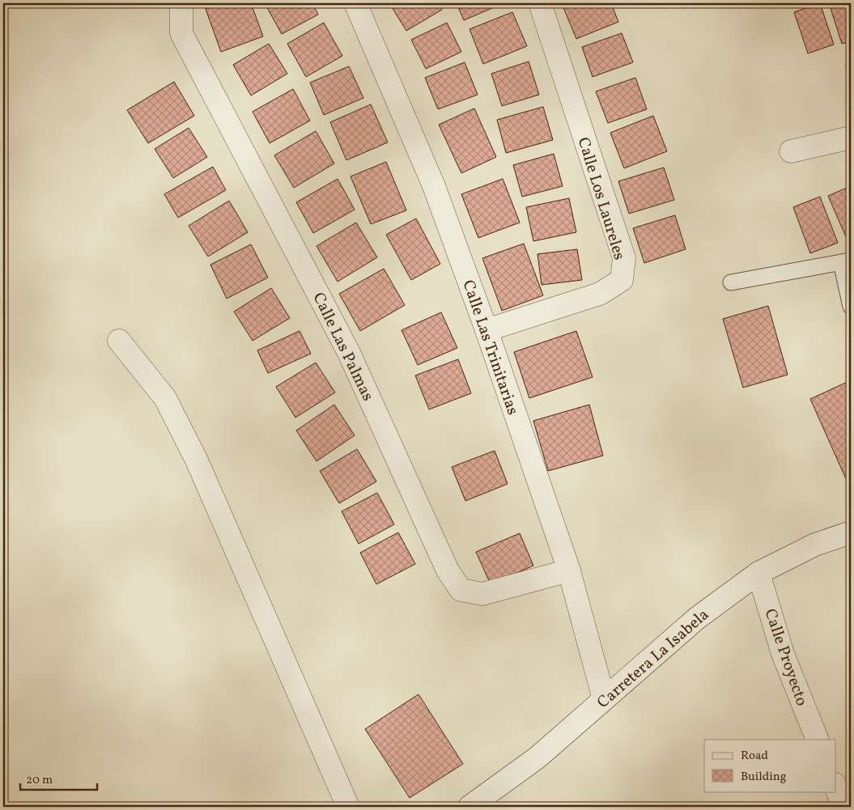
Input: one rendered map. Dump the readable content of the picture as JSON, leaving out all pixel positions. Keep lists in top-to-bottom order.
{
  "streets": {
    "street": [
      "Calle Los Laureles",
      "Calle Las Palmas",
      "Calle Las Trinitarias",
      "Calle Proyecto",
      "Carretera La Isabela"
    ]
  },
  "crossings": [
    ["Calle Los Laureles", "Calle Las Trinitarias"],
    ["Calle Las Palmas", "Calle Las Trinitarias"],
    ["Calle Las Trinitarias", "Carretera La Isabela"],
    ["Calle Proyecto", "Carretera La Isabela"]
  ],
  "legend": ["Road", "Building"],
  "scale_bar": "20 m"
}
